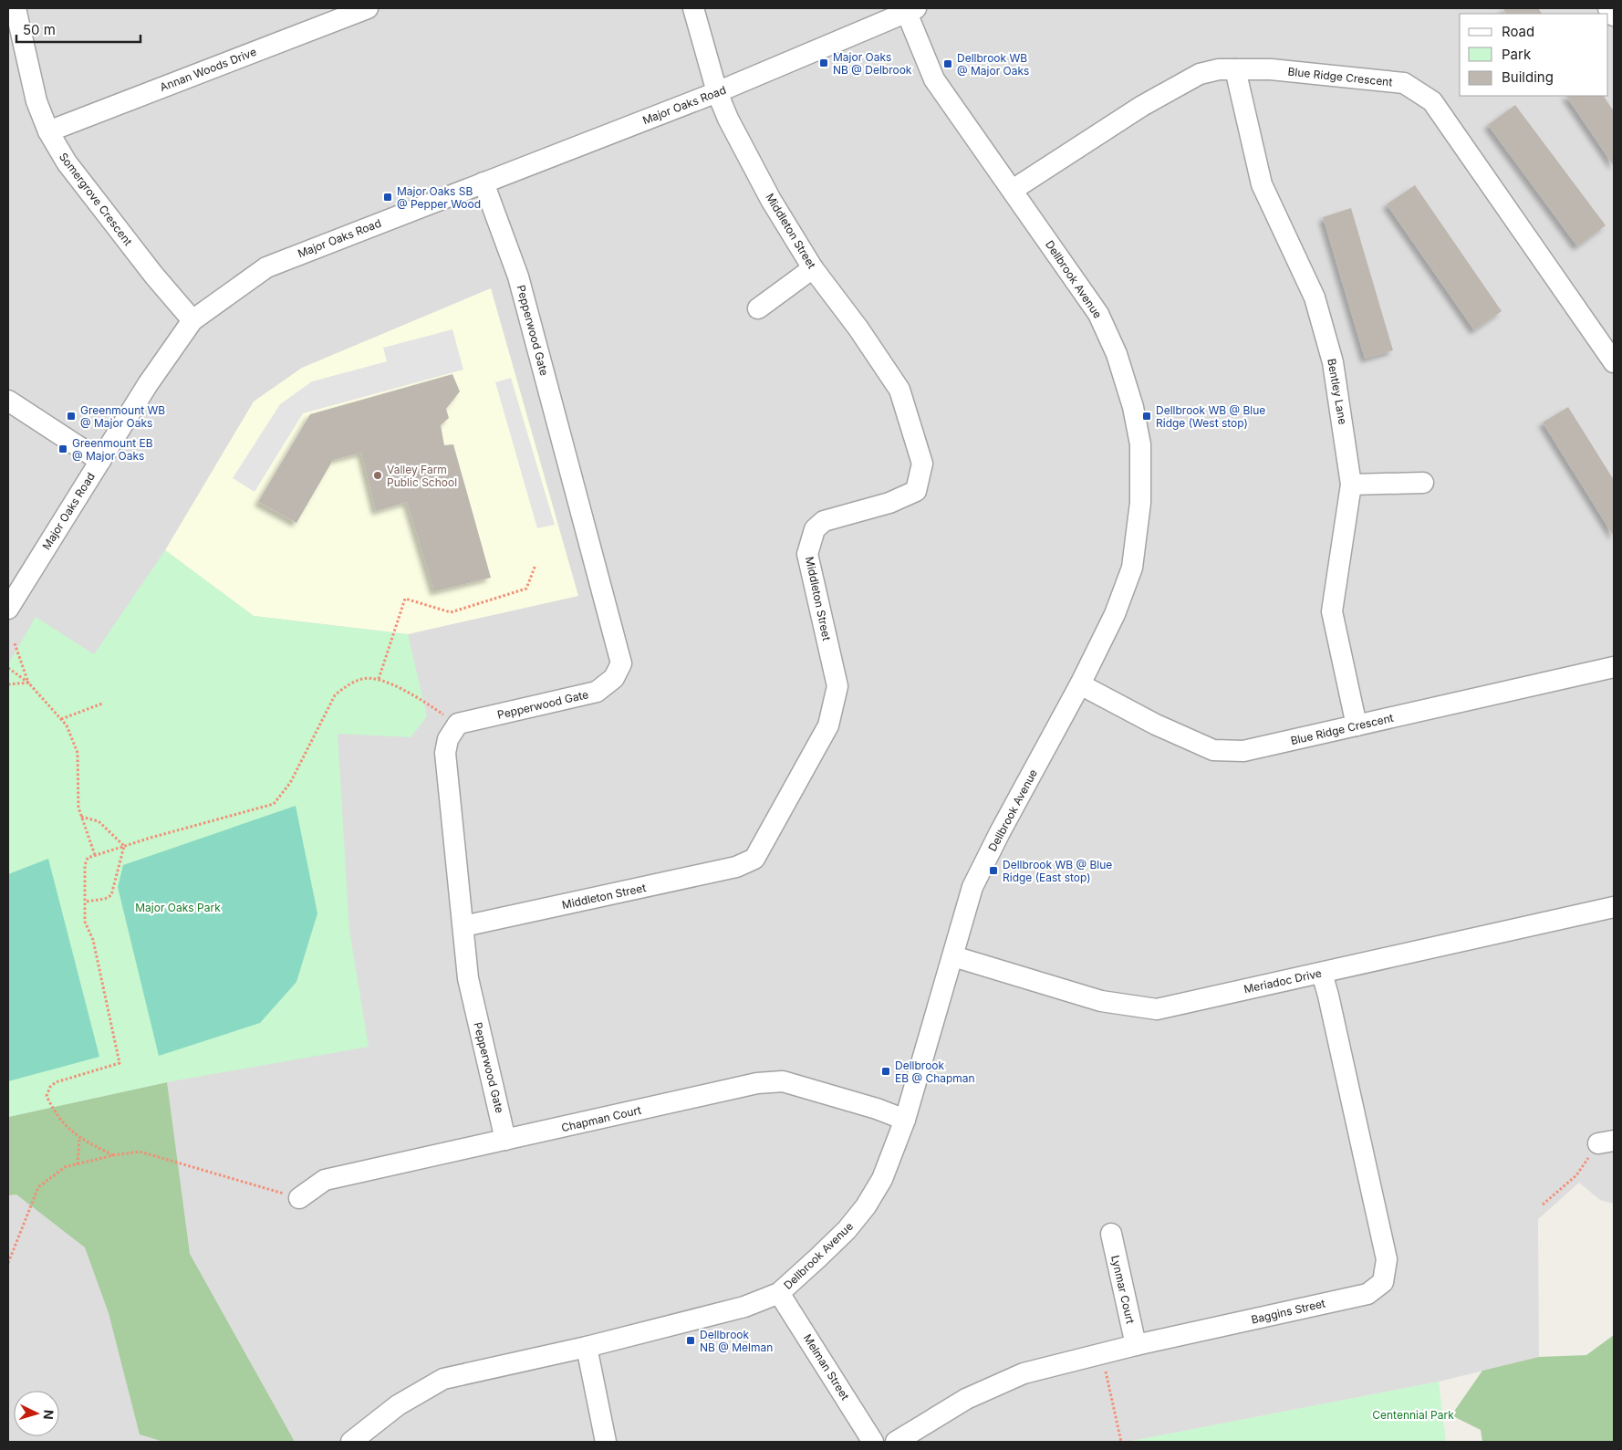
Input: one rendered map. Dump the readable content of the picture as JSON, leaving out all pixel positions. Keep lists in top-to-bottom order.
{
  "streets": {
    "street": [
      "Annan Woods Drive",
      "Blue Ridge Crescent",
      "Major Oaks Road",
      "Somergrove Crescent",
      "Middleton Street",
      "Dellbrook Avenue",
      "Pepperwood Gate",
      "Bentley Lane",
      "Meriadoc Drive",
      "Chapman Court",
      "Lynmar Court",
      "Baggins Street",
      "Melman Street"
    ]
  },
  "crossings": [
    ["Annan Woods Drive", "Somergrove Crescent"],
    ["Blue Ridge Crescent", "Dellbrook Avenue"],
    ["Blue Ridge Crescent", "Bentley Lane"],
    ["Major Oaks Road", "Somergrove Crescent"],
    ["Major Oaks Road", "Middleton Street"],
    ["Major Oaks Road", "Dellbrook Avenue"],
    ["Major Oaks Road", "Pepperwood Gate"],
    ["Middleton Street", "Pepperwood Gate"],
    ["Dellbrook Avenue", "Meriadoc Drive"],
    ["Dellbrook Avenue", "Chapman Court"],
    ["Dellbrook Avenue", "Melman Street"],
    ["Pepperwood Gate", "Chapman Court"],
    ["Meriadoc Drive", "Baggins Street"],
    ["Lynmar Court", "Baggins Street"]
  ],
  "parks": ["Major Oaks Park", "Centennial Park"],
  "places": {
    "transit": [
      "Major Oaks NB @ Delbrook",
      "Dellbrook WB @ Major Oaks",
      "Major Oaks SB @ Pepper Wood",
      "Greenmount WB @ Major Oaks",
      "Dellbrook WB @ Blue Ridge (West stop)",
      "Greenmount EB @ Major Oaks",
      "Dellbrook WB @ Blue Ridge (East stop)",
      "Dellbrook EB @ Chapman",
      "Dellbrook NB @ Melman"
    ],
    "other": ["Valley Farm Public School"]
  },
  "legend": ["Road", "Park", "Building"],
  "scale_bar": "50 m",
  "north": "right"
}
